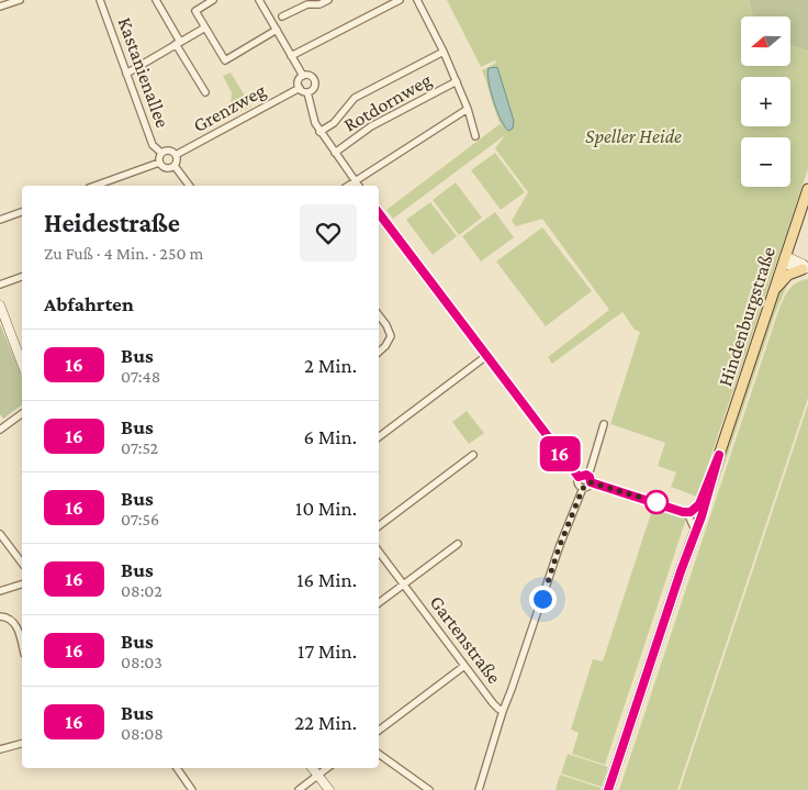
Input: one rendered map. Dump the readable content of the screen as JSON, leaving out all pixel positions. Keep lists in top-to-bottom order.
{
  "streets": {
    "main road": ["Hindenburgstraße"],
    "street": [
      "Kastanienallee",
      "Rotdornweg",
      "Grenzweg",
      "Gartenstraße"
    ]
  },
  "crossings": [
    ["Kastanienallee", "Grenzweg"]
  ],
  "parks": ["Speller Heide"],
  "lines": ["bus line 16"],
  "north": "left",
  "page": {
    "on_map": "16",
    "map_buttons": ["+", "−"],
    "heading": [
      ["Heidestraße", "Zu Fuß · 4 Min. · 250 m"],
      "Abfahrten"
    ],
    "list": [
      {
        "mark": "16",
        "name": "Bus",
        "note": "07:48",
        "value": "2 Min."
      },
      {
        "mark": "16",
        "name": "Bus",
        "note": "07:52",
        "value": "6 Min."
      },
      {
        "mark": "16",
        "name": "Bus",
        "note": "07:56",
        "value": "10 Min."
      },
      {
        "mark": "16",
        "name": "Bus",
        "note": "08:02",
        "value": "16 Min."
      },
      {
        "mark": "16",
        "name": "Bus",
        "note": "08:03",
        "value": "17 Min."
      },
      {
        "mark": "16",
        "name": "Bus",
        "note": "08:08",
        "value": "22 Min."
      }
    ]
  }
}
